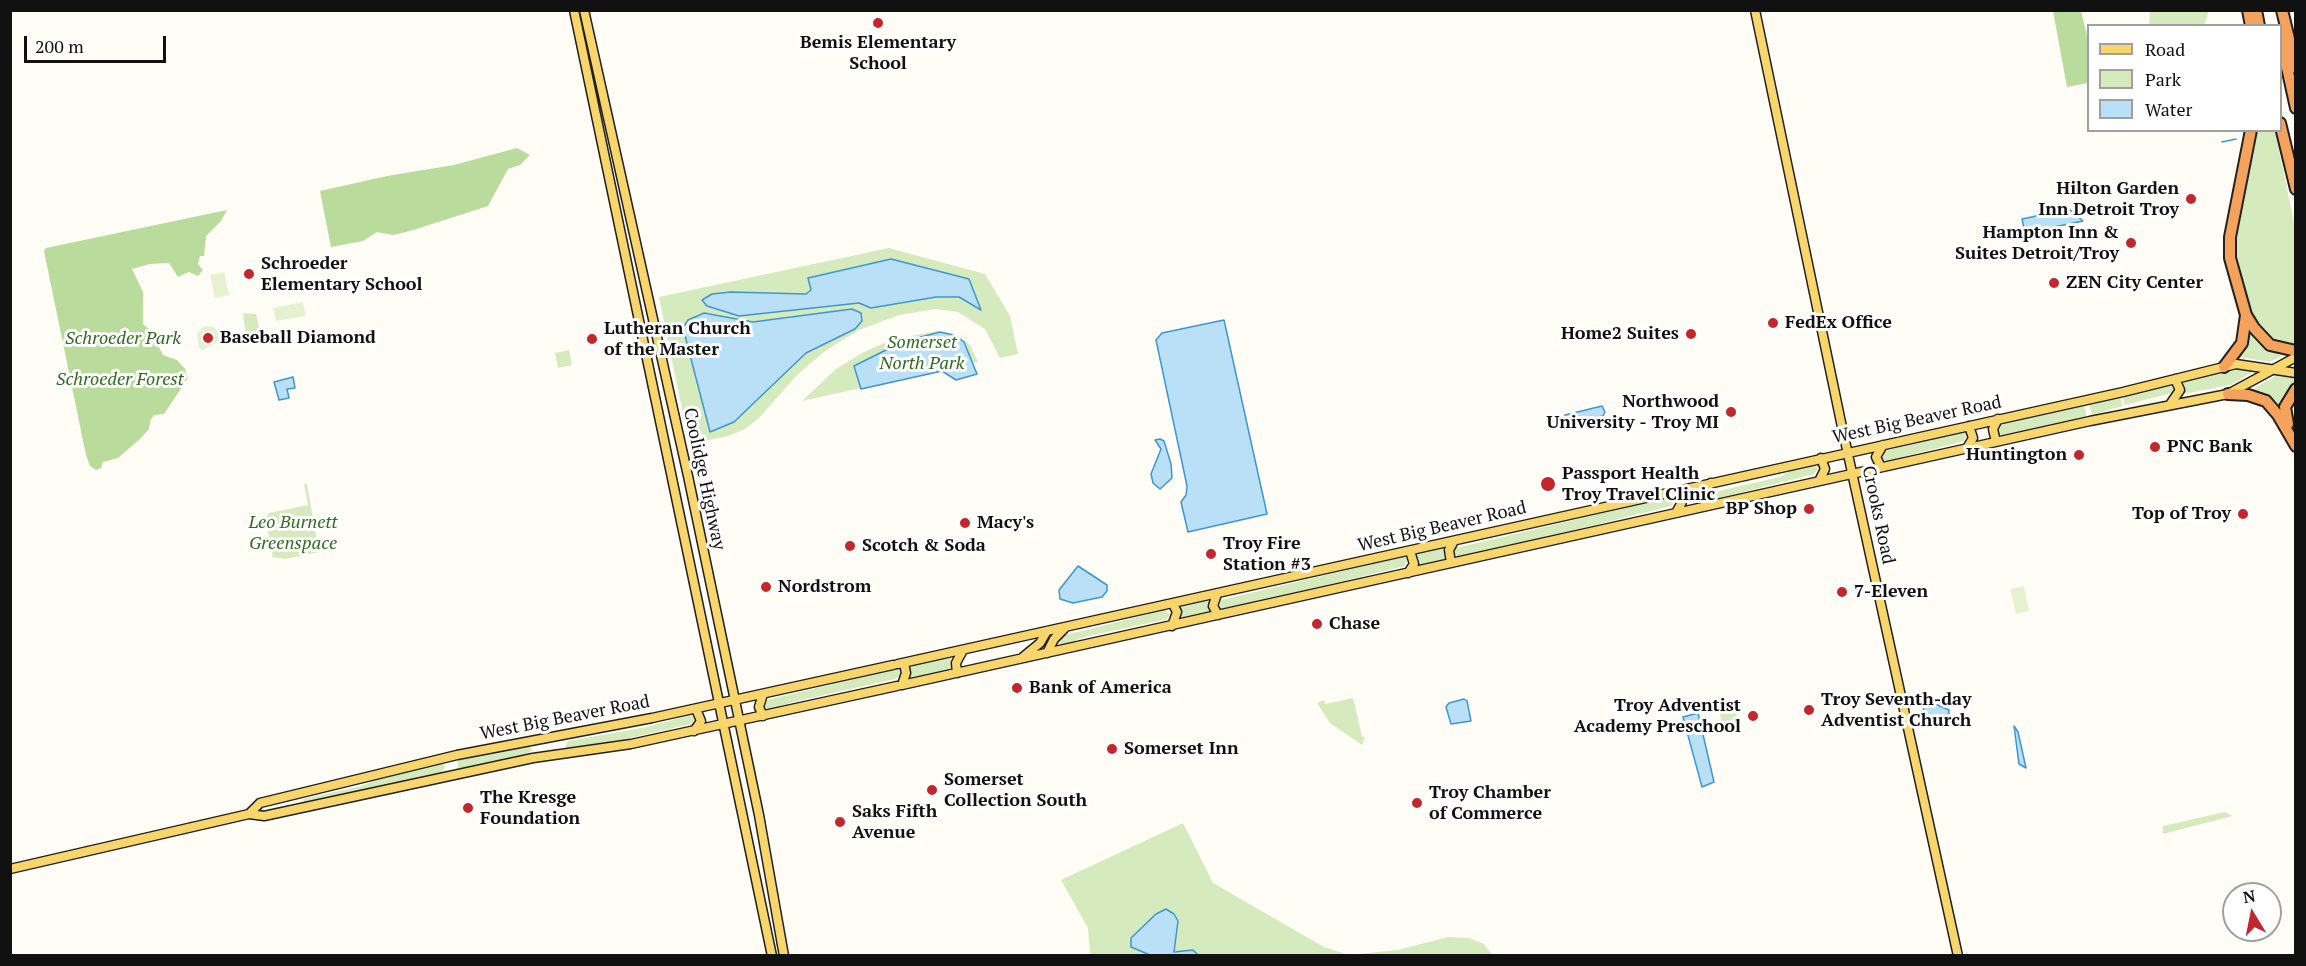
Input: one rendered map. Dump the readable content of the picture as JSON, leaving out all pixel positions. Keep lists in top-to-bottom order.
{
  "streets": {
    "main road": ["West Big Beaver Road", "Coolidge Highway", "Crooks Road"]
  },
  "crossings": [
    ["West Big Beaver Road", "Coolidge Highway"],
    ["West Big Beaver Road", "Crooks Road"]
  ],
  "parks": [
    "Schroeder Park",
    "Somerset North Park",
    "Schroeder Forest",
    "Leo Burnett Greenspace"
  ],
  "places": [
    "Bemis Elementary School",
    "Hilton Garden Inn Detroit Troy",
    "Hampton Inn & Suites Detroit/Troy",
    "Schroeder Elementary School",
    "ZEN City Center",
    "FedEx Office",
    "Home2 Suites",
    "Baseball Diamond",
    "Lutheran Church of the Master",
    "Northwood University - Troy MI",
    "PNC Bank",
    "Huntington",
    "Passport Health Troy Travel Clinic",
    "BP Shop",
    "Top of Troy",
    "Macy's",
    "Scotch & Soda",
    "Troy Fire Station #3",
    "Nordstrom",
    "7-Eleven",
    "Chase",
    "Bank of America",
    "Troy Seventh-day Adventist Church",
    "Troy Adventist Academy Preschool",
    "Somerset Inn",
    "Somerset Collection South",
    "Troy Chamber of Commerce",
    "The Kresge Foundation",
    "Saks Fifth Avenue"
  ],
  "legend": ["Road", "Park", "Water"],
  "scale_bar": "200 m",
  "north": "top"
}
